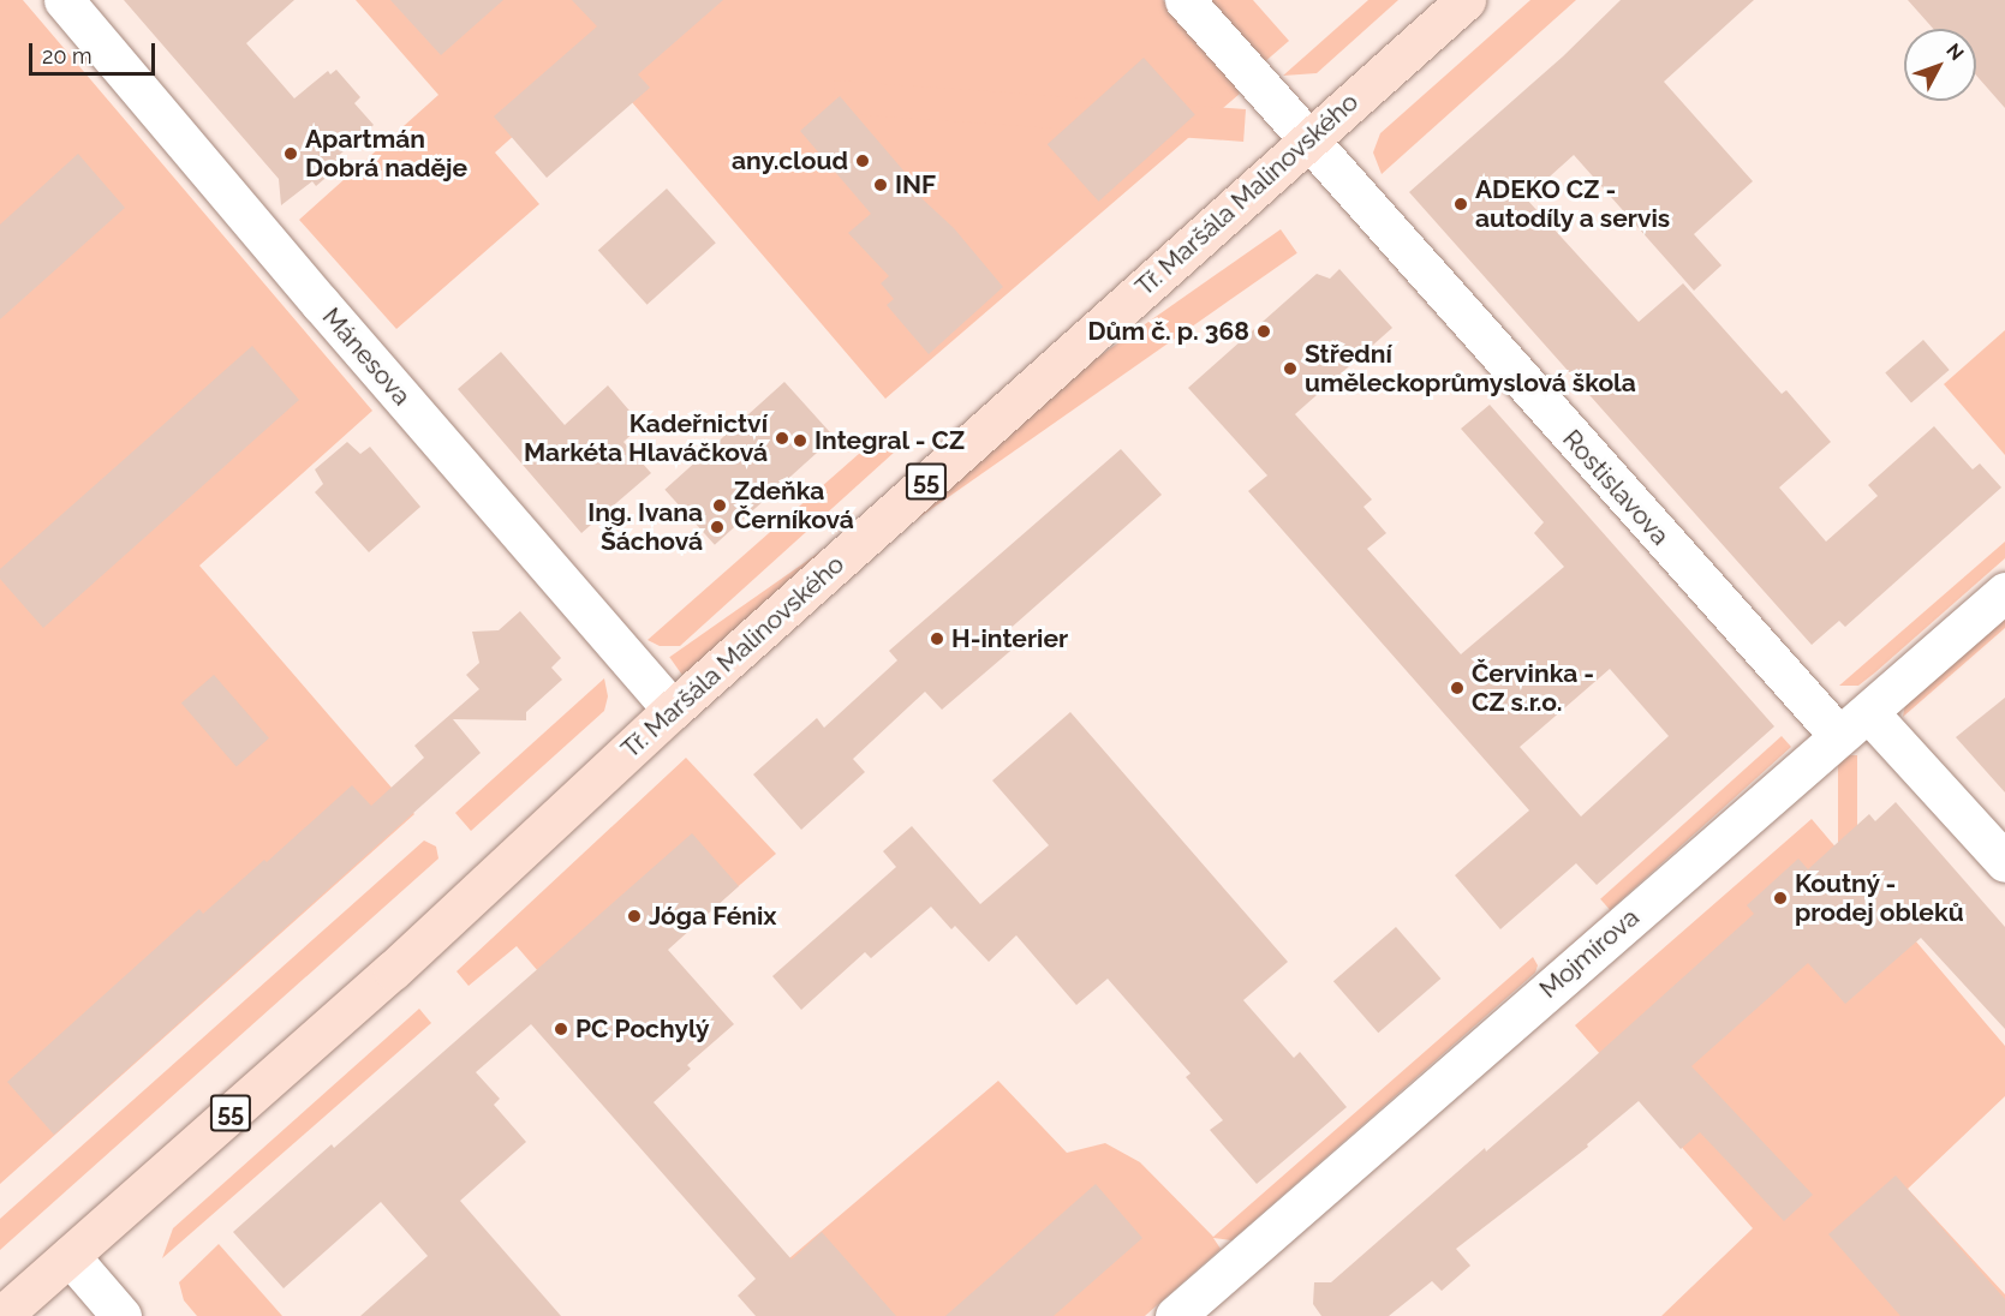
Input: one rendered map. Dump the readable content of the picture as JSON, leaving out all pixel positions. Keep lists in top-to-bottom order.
{
  "streets": {
    "main road": ["Tř. Maršála Malinovského", "55"],
    "street": ["Mánesova", "Rostislavova", "Mojmírova"]
  },
  "crossings": [
    ["Tř. Maršála Malinovského", "Mánesova"],
    ["Tř. Maršála Malinovského", "Rostislavova"],
    ["Rostislavova", "Mojmírova"]
  ],
  "places": [
    "Apartmán Dobrá naděje",
    "any.cloud",
    "INF",
    "ADEKO CZ - autodíly a servis",
    "Dům č. p. 368",
    "Střední uměleckoprůmyslová škola",
    "Kadeřnictví Markéta Hlaváčková",
    "Integral - CZ",
    "Zdeňka Černíková",
    "Ing. Ivana Šáchová",
    "H-interier",
    "Červinka - CZ s.r.o.",
    "Koutný - prodej obleků",
    "Jóga Fénix",
    "PC Pochylý"
  ],
  "scale_bar": "20 m",
  "north": "top right"
}
